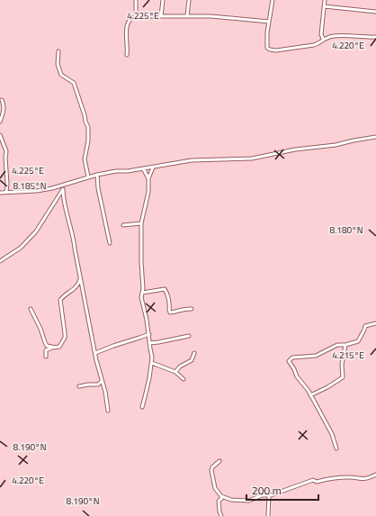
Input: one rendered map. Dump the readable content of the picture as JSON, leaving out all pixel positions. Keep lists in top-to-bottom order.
{
  "scale_bar": "200 m",
  "coordinates": [
    "4.225°E",
    "4.220°E",
    "8.185°N",
    "8.180°N",
    "4.215°E",
    "8.190°N"
  ]
}
